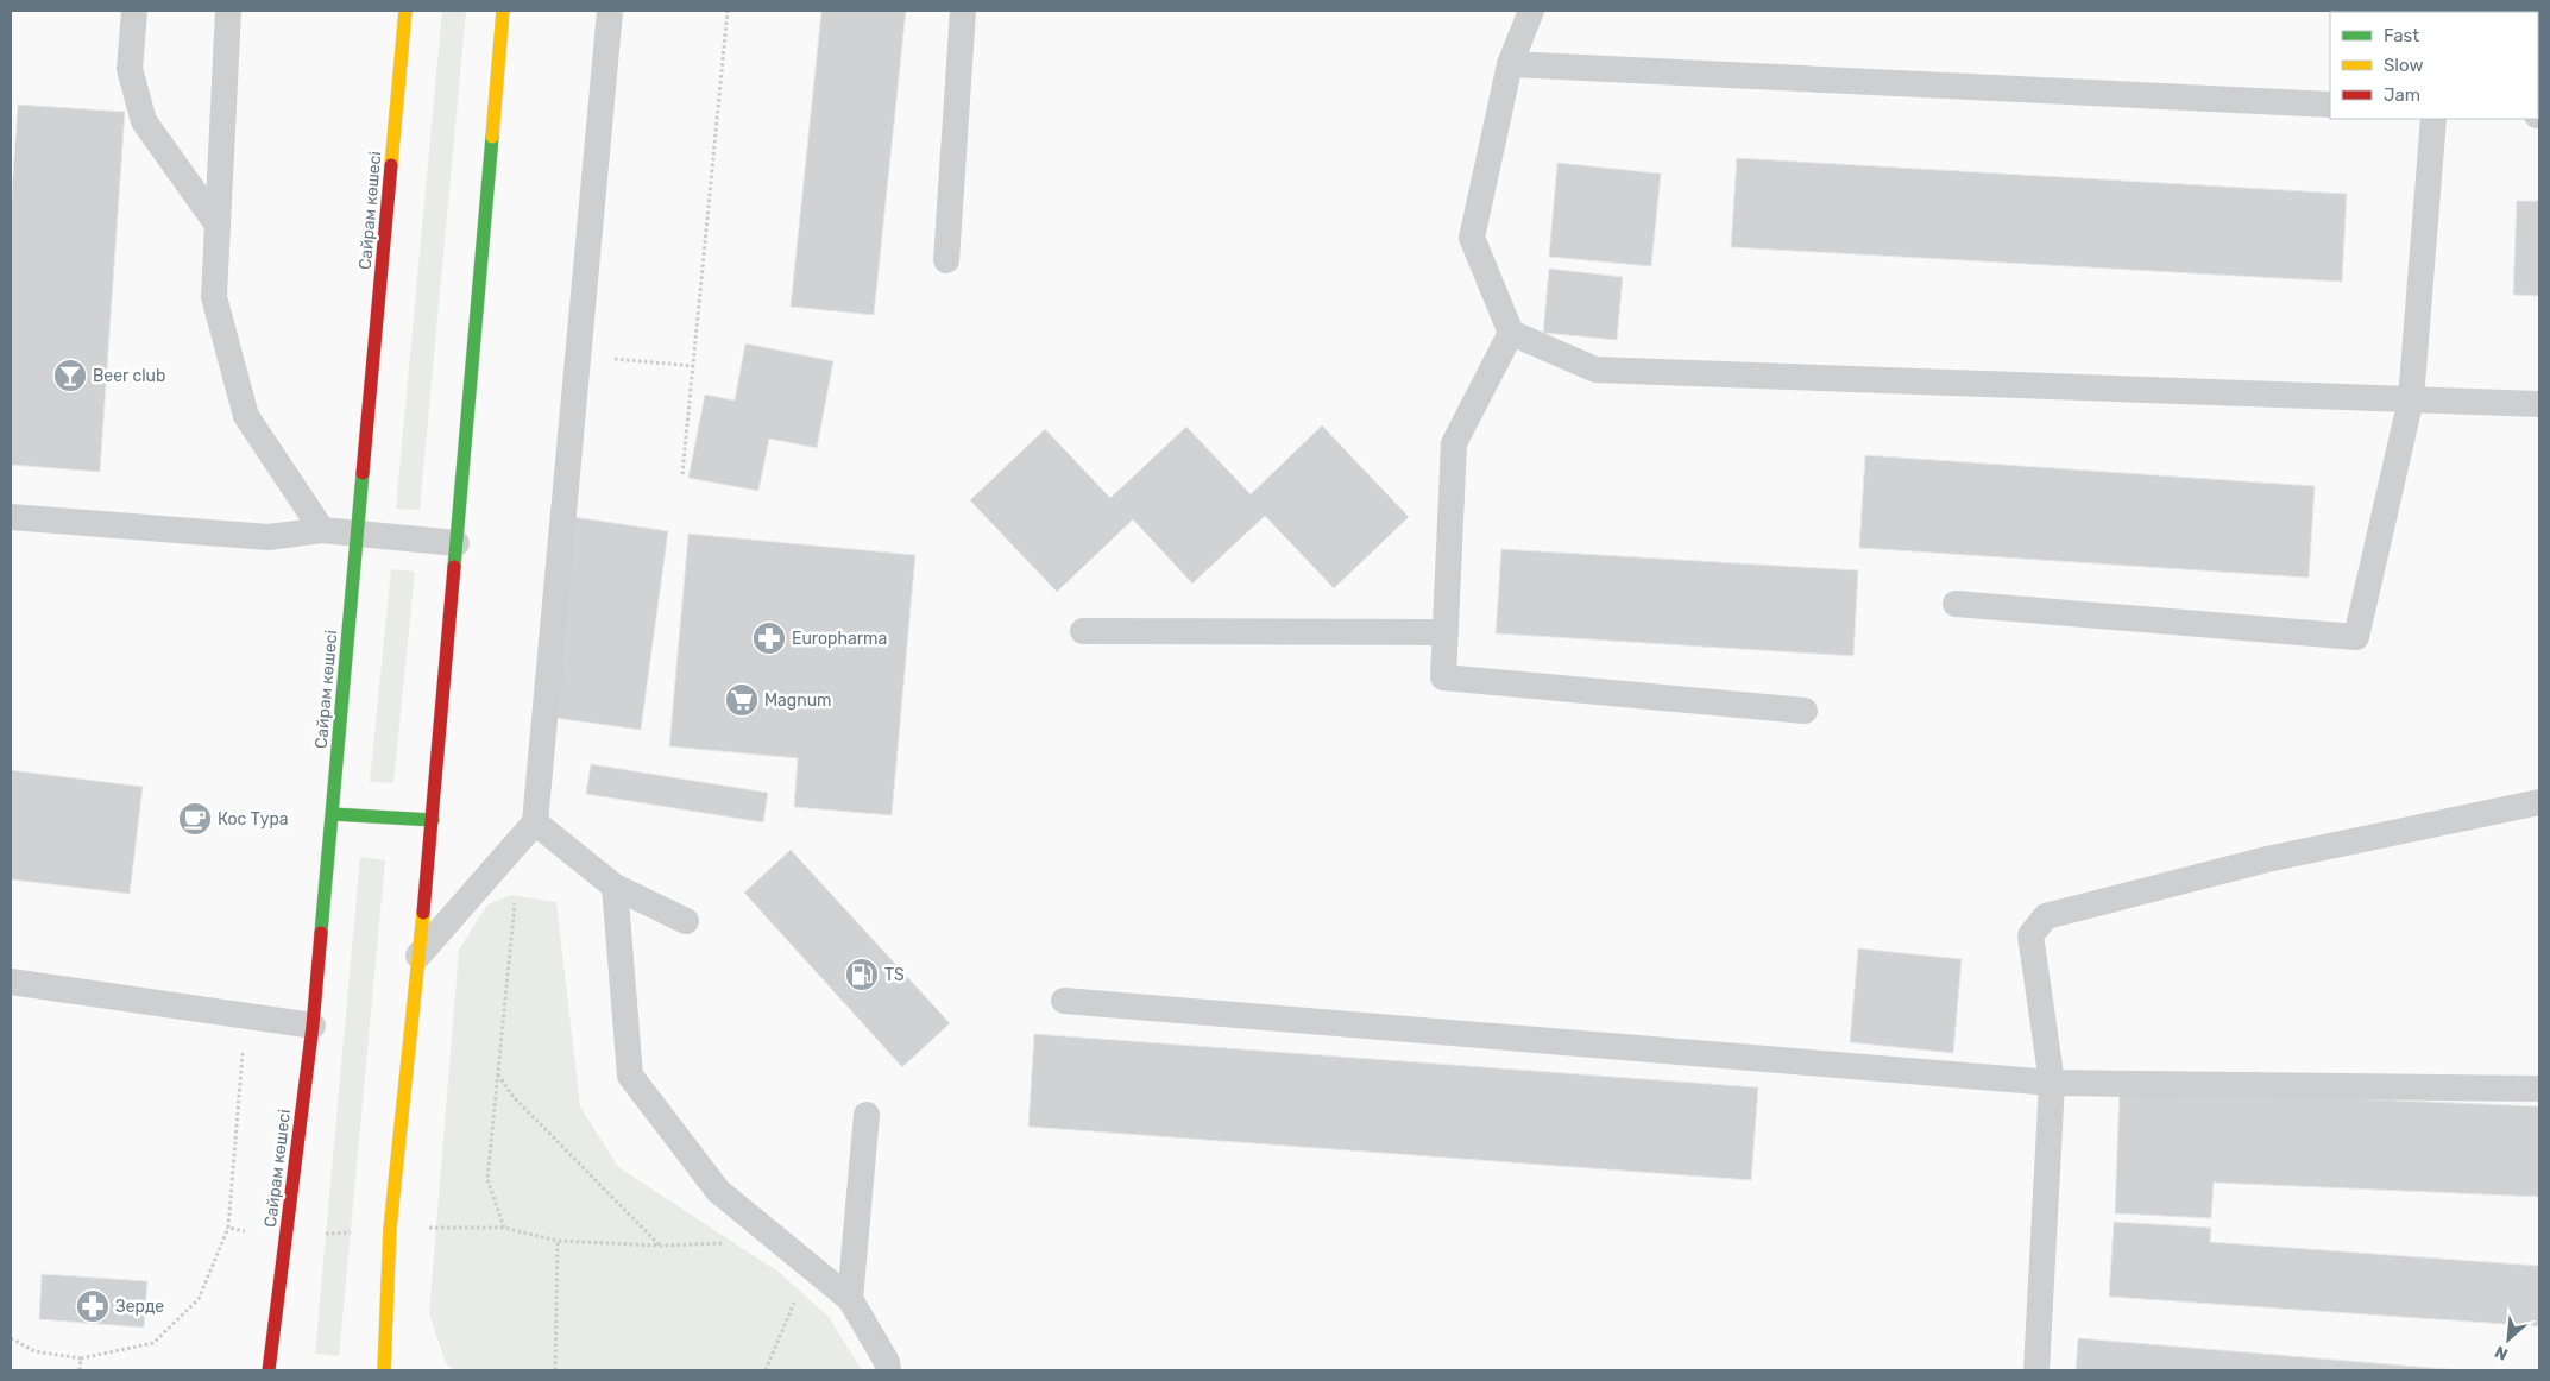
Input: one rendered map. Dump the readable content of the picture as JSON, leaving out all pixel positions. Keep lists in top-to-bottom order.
{
  "streets": {
    "main road": ["Сайрам көшесі"]
  },
  "places": {
    "bar": ["Beer club"],
    "pharmacy": ["Europharma", "Зерде"],
    "supermarket": ["Magnum"],
    "cafe": ["Кос Тура"],
    "fuel station": ["TS"]
  },
  "legend": ["Fast", "Slow", "Jam"],
  "north": "bottom left"
}
